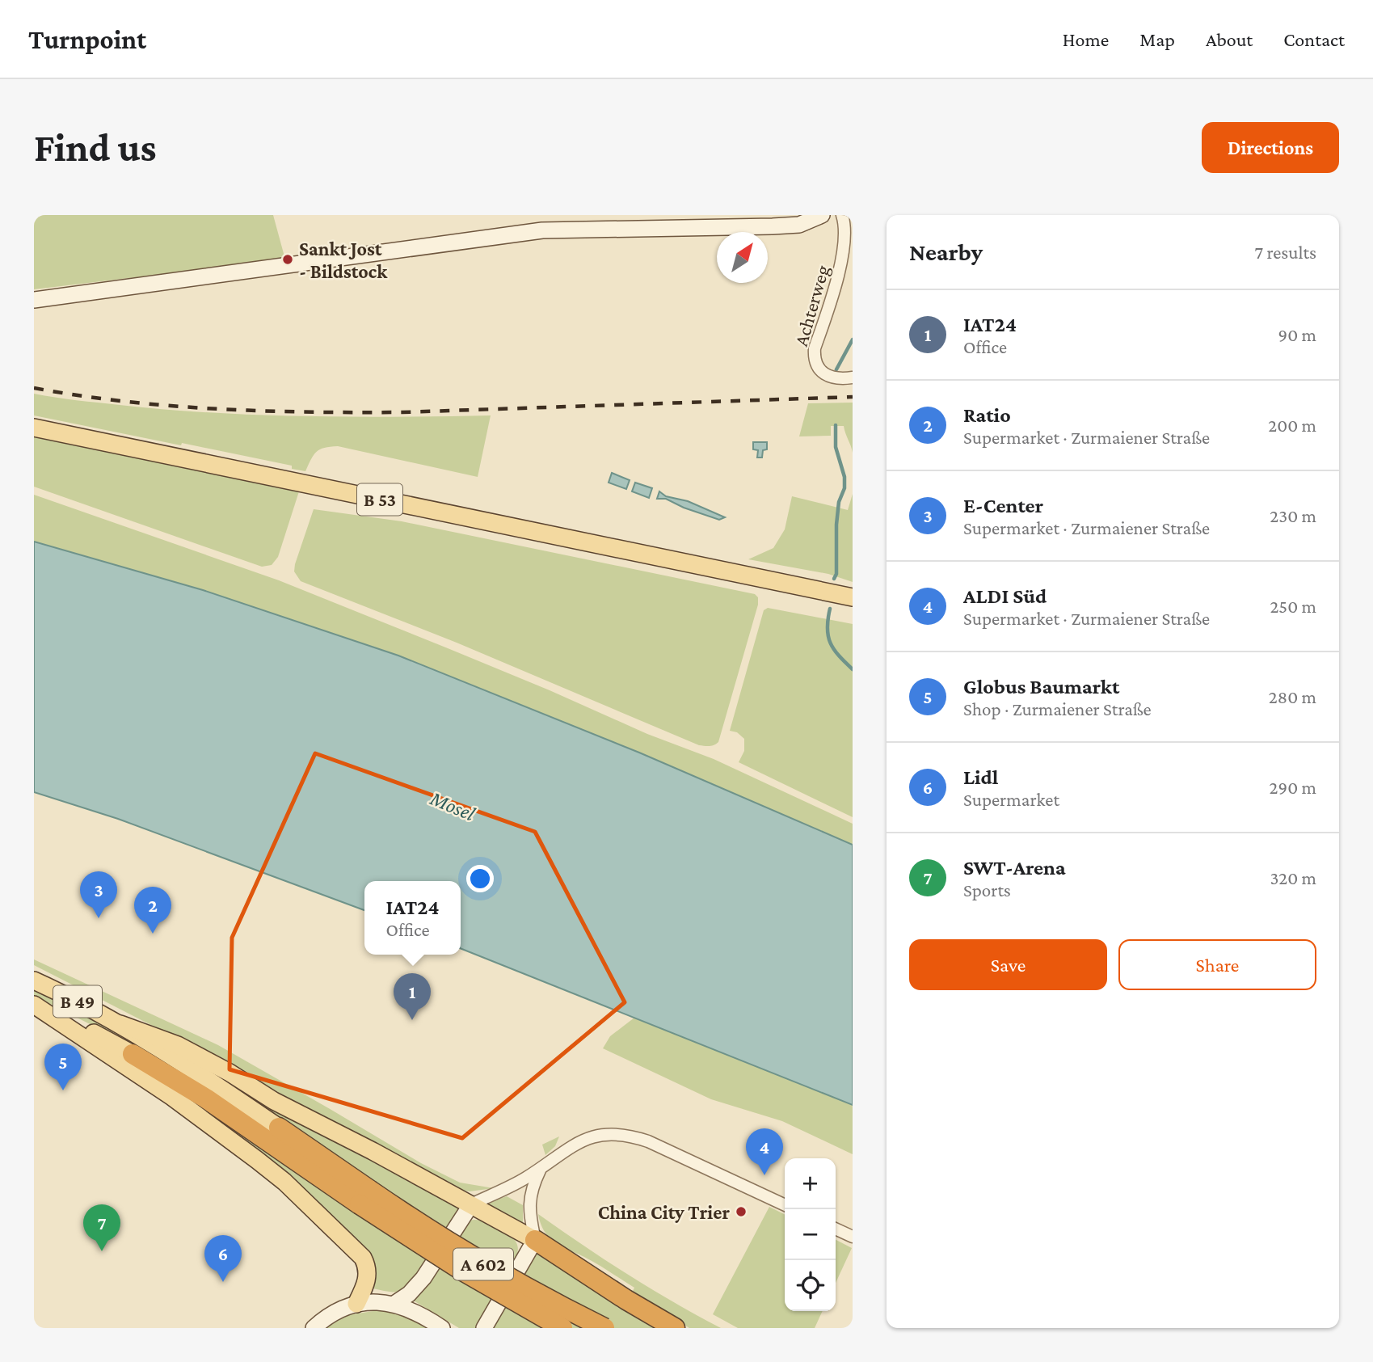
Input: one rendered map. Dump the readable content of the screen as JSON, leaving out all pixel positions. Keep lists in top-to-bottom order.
{
  "streets": {
    "highway": ["A 602"],
    "main road": ["B 53", "B 49"],
    "street": ["Achterweg"]
  },
  "crossings": [
    ["B 49", "A 602"]
  ],
  "water": ["Mosel"],
  "places": ["Sankt Jost - Bildstock", "China City Trier"],
  "north": "top right",
  "page": {
    "header": "Turnpoint",
    "nav": [
      "Home",
      "Map",
      "About",
      "Contact"
    ],
    "buttons": [
      "Directions",
      ["Save", "Share"]
    ],
    "title": "Find us",
    "heading": ["Nearby", "7 results"],
    "list": [
      {
        "mark": "1",
        "name": "IAT24",
        "note": "Office",
        "value": "90 m"
      },
      {
        "mark": "2",
        "name": "Ratio",
        "note": "Supermarket · Zurmaiener Straße",
        "value": "200 m"
      },
      {
        "mark": "3",
        "name": "E-Center",
        "note": "Supermarket · Zurmaiener Straße",
        "value": "230 m"
      },
      {
        "mark": "4",
        "name": "ALDI Süd",
        "note": "Supermarket · Zurmaiener Straße",
        "value": "250 m"
      },
      {
        "mark": "5",
        "name": "Globus Baumarkt",
        "note": "Shop · Zurmaiener Straße",
        "value": "280 m"
      },
      {
        "mark": "6",
        "name": "Lidl",
        "note": "Supermarket",
        "value": "290 m"
      },
      {
        "mark": "7",
        "name": "SWT-Arena",
        "note": "Sports",
        "value": "320 m"
      }
    ],
    "pins": [
      "3",
      "2",
      "1",
      "5",
      "4",
      "7",
      "6"
    ],
    "popup": ["IAT24", "Office"],
    "map_buttons": ["+", "−"]
  }
}
